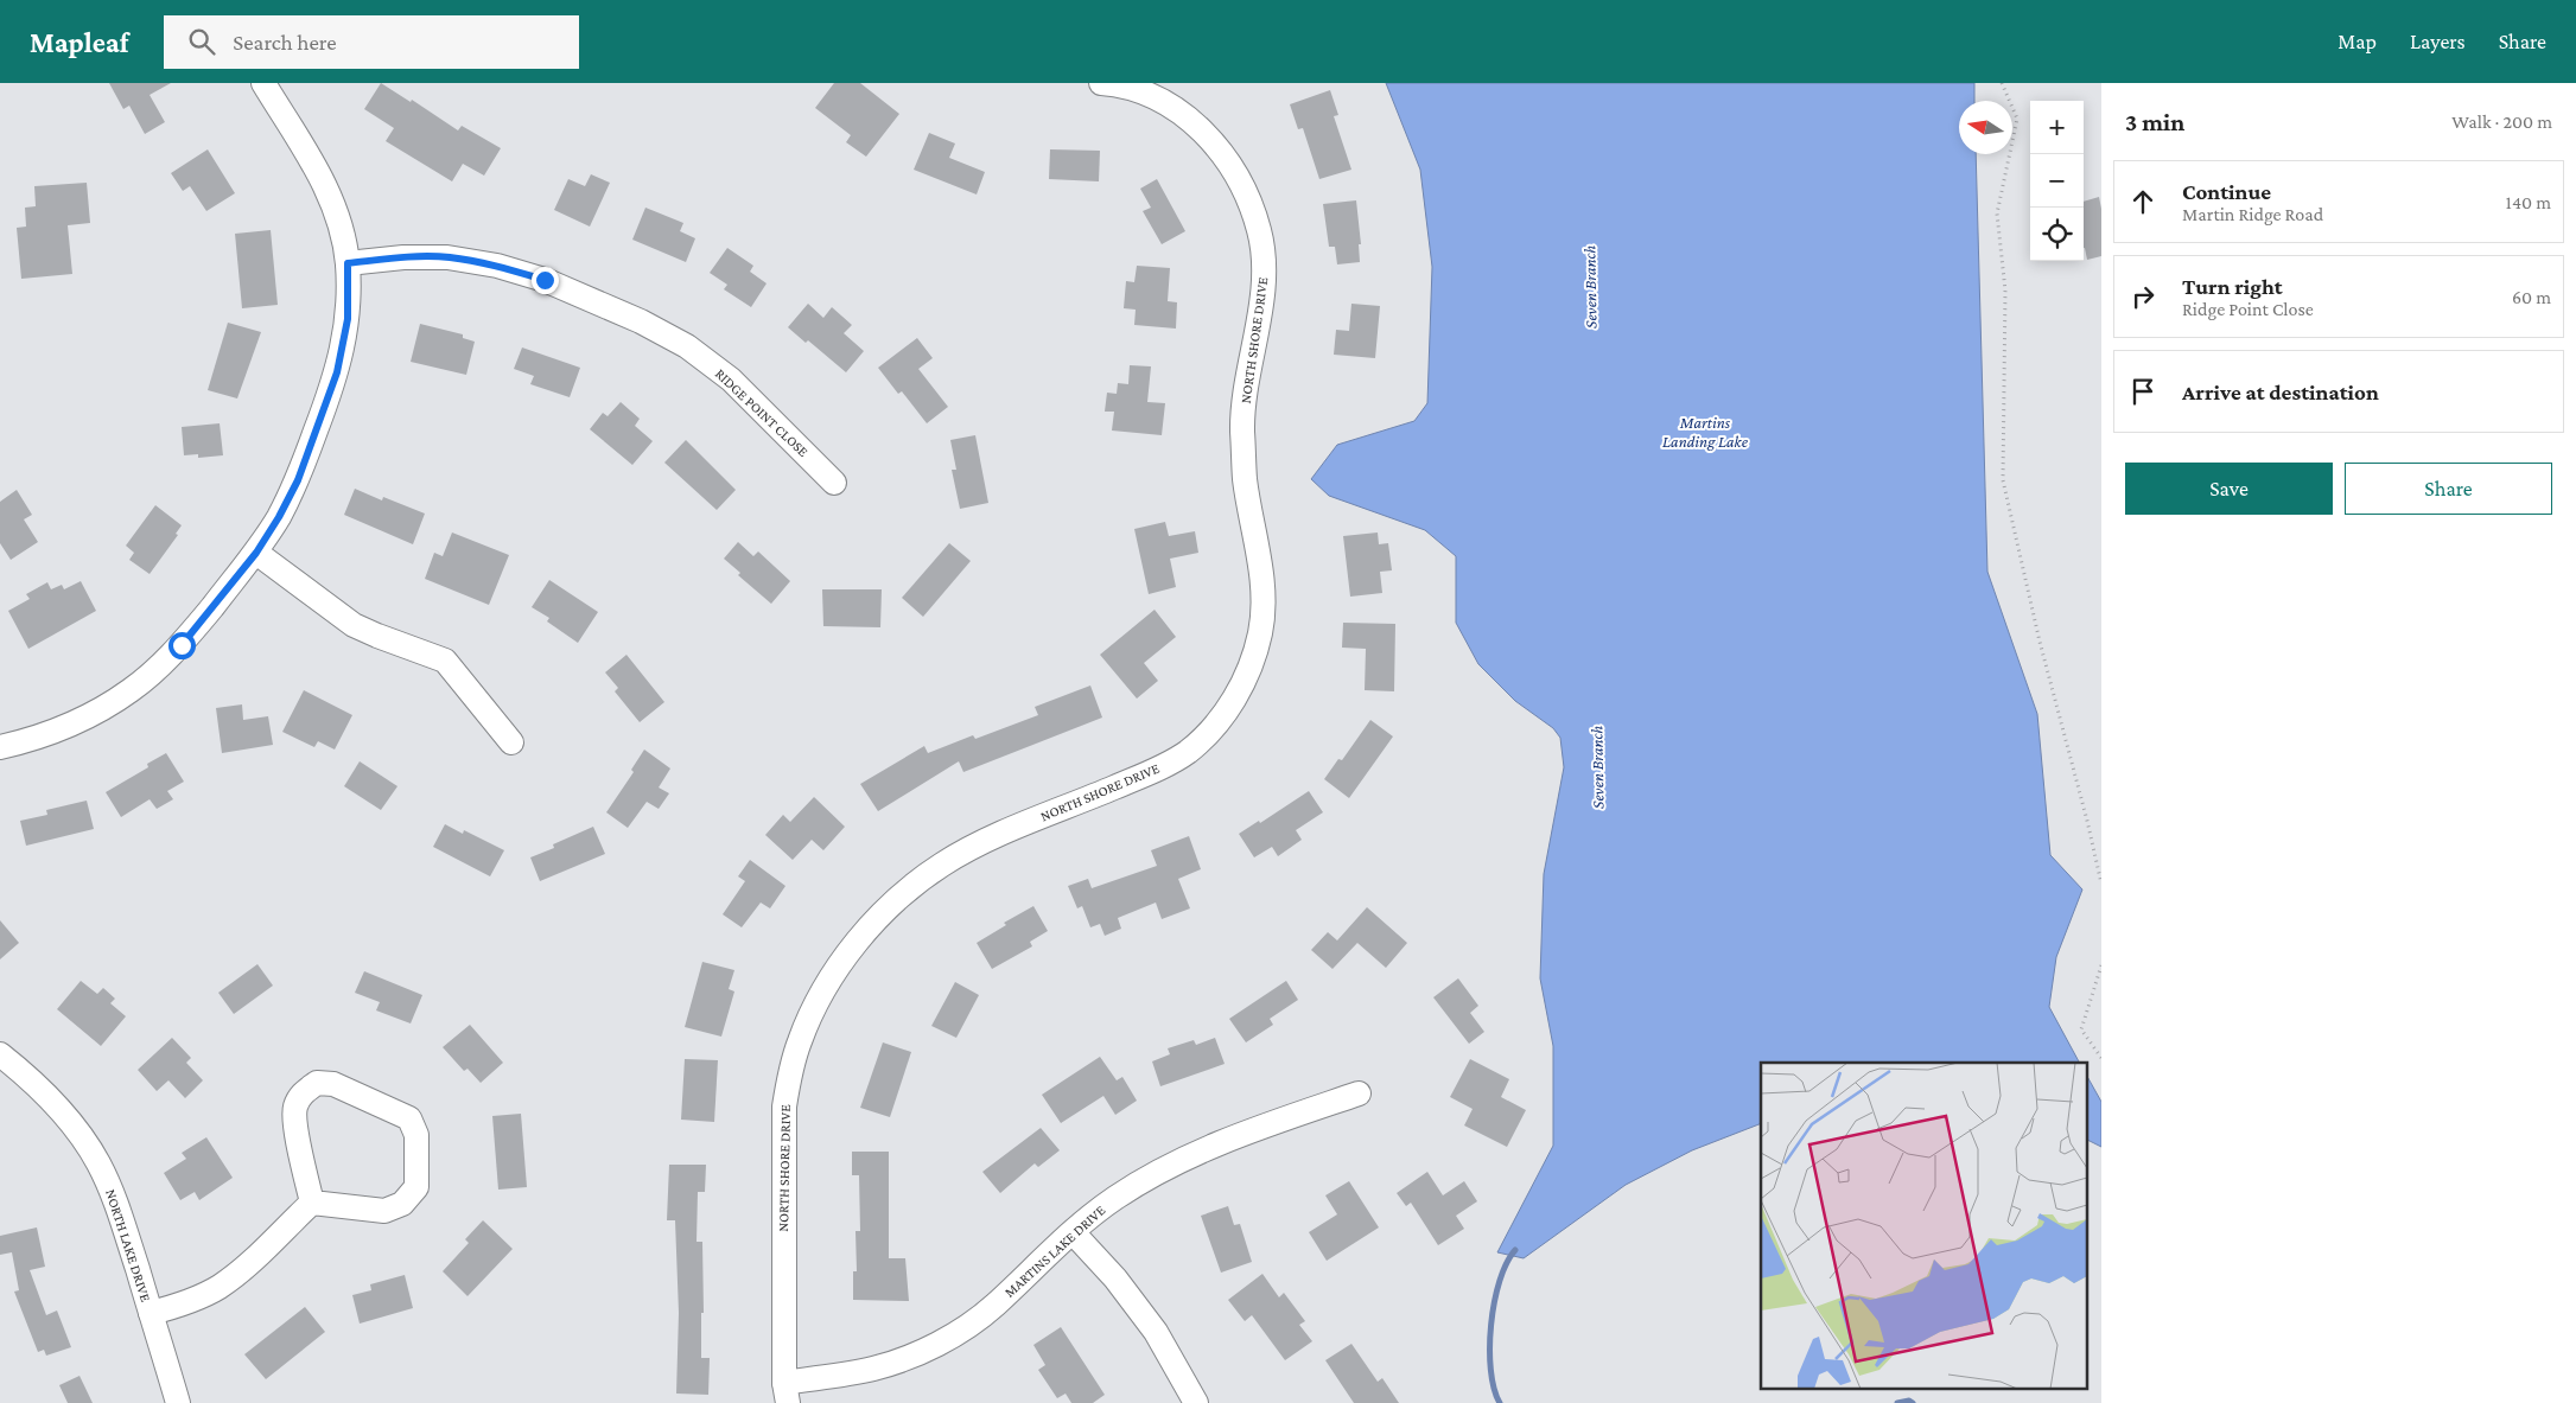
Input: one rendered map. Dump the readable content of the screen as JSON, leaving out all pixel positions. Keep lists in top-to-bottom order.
{
  "streets": {
    "street": [
      "NORTH SHORE DRIVE",
      "RIDGE POINT CLOSE",
      "NORTH LAKE DRIVE",
      "MARTINS LAKE DRIVE"
    ]
  },
  "crossings": [
    ["NORTH SHORE DRIVE", "MARTINS LAKE DRIVE"]
  ],
  "water": ["Seven Branch", "Martins Landing Lake"],
  "north": "left",
  "page": {
    "header": "Mapleaf",
    "search": "Search here",
    "nav": ["Map", "Layers", "Share"],
    "heading": ["3 min", "Walk · 200 m"],
    "map_buttons": ["+", "−"],
    "list": [
      ["Continue", "Martin Ridge Road", "140 m"],
      ["Turn right", "Ridge Point Close", "60 m"],
      "Arrive at destination"
    ],
    "buttons": ["Save", "Share"]
  }
}
